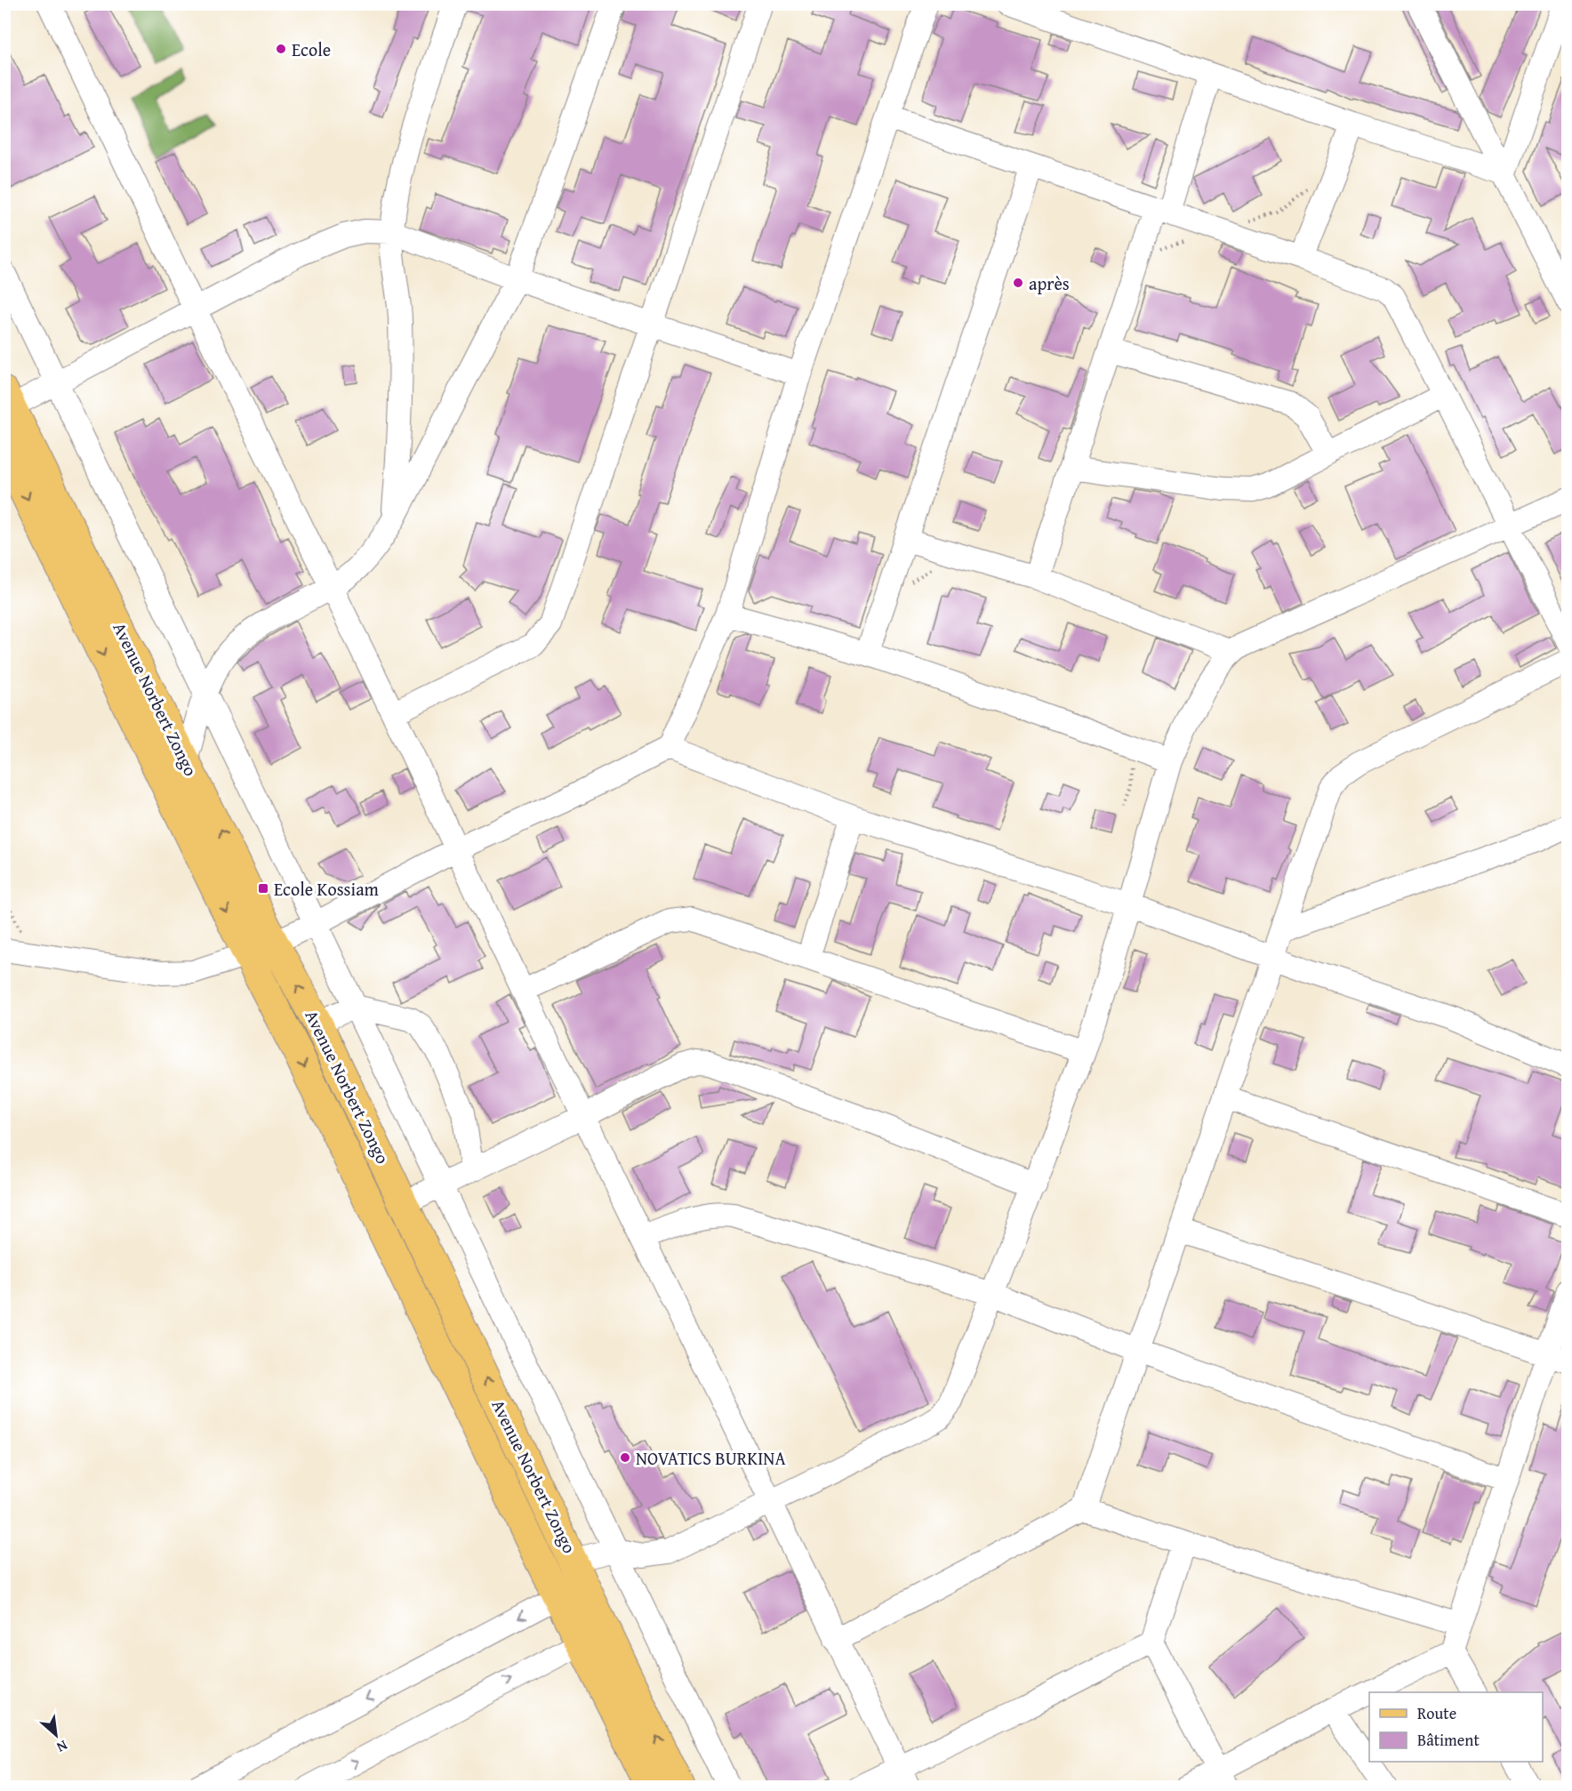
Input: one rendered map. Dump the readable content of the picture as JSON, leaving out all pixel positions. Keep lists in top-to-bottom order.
{
  "streets": {
    "main road": ["Avenue Norbert Zongo"]
  },
  "places": {
    "other": ["Ecole", "après", "NOVATICS BURKINA"],
    "transit": ["Ecole Kossiam"]
  },
  "legend": ["Route", "Bâtiment"],
  "north": "bottom right"
}
